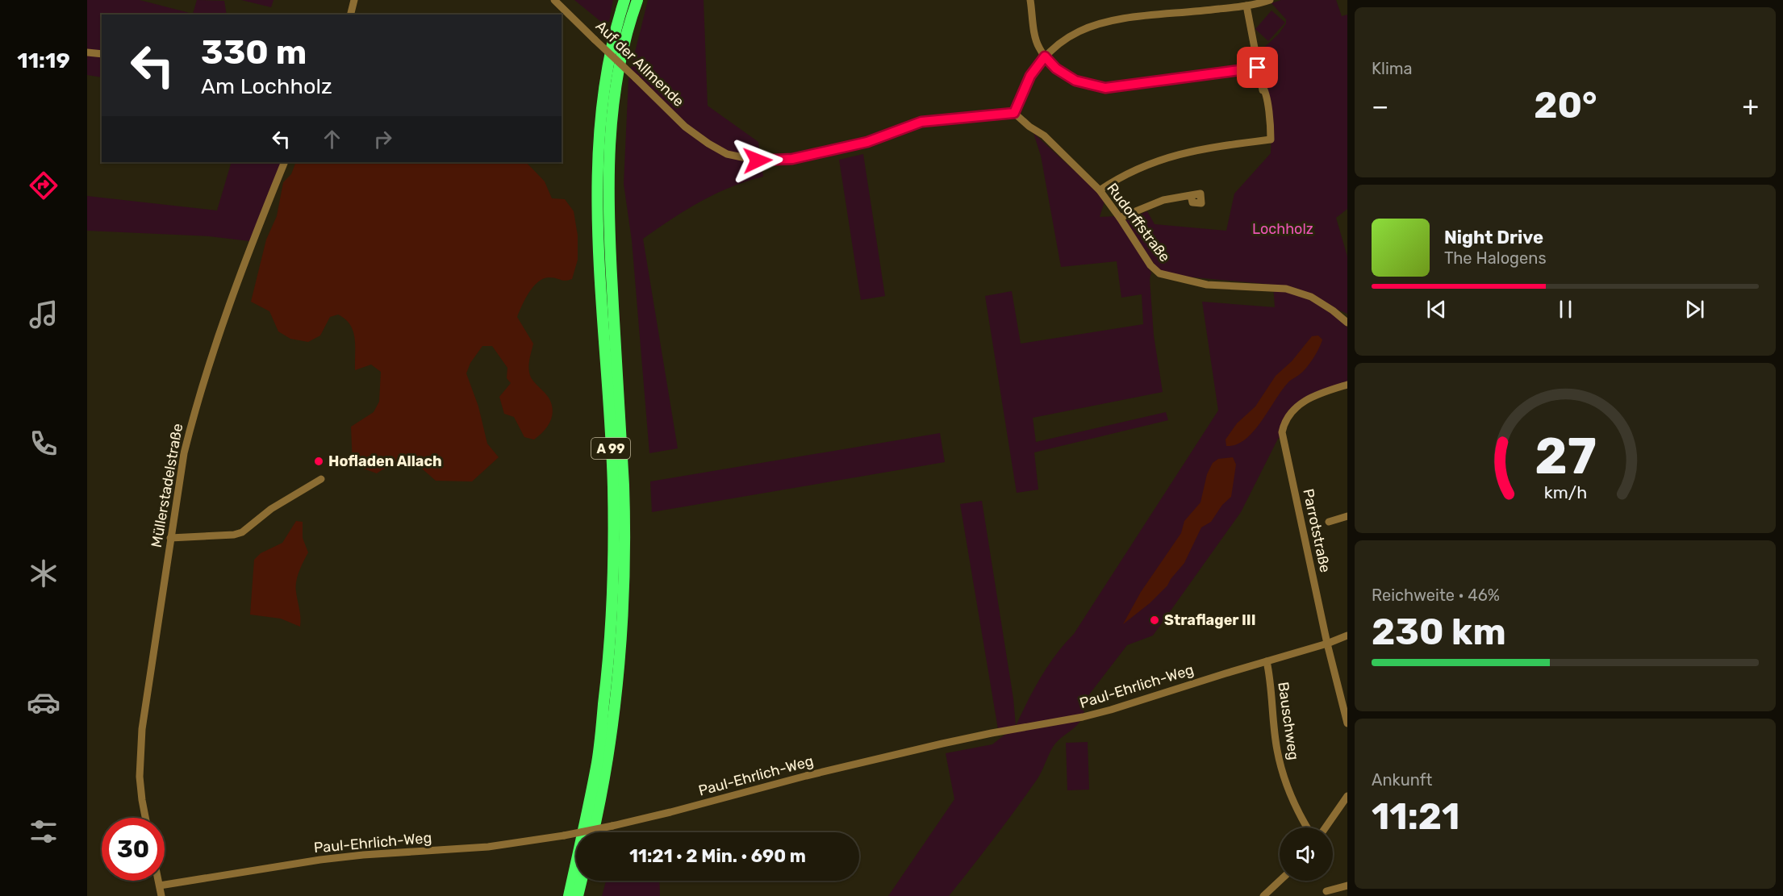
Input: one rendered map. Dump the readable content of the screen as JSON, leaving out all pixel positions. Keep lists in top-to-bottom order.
{
  "streets": {
    "highway": ["A 99"],
    "street": [
      "Auf der Allmende",
      "Rudorffstraße",
      "Müllerstadelstraße",
      "Parrotstraße",
      "Paul-Ehrlich-Weg",
      "Bauschweg"
    ]
  },
  "crossings": [
    ["Auf der Allmende", "Rudorffstraße"],
    ["Parrotstraße", "Paul-Ehrlich-Weg"],
    ["Paul-Ehrlich-Weg", "Bauschweg"]
  ],
  "parks": ["Lochholz"],
  "places": ["Hofladen Allach", "Straflager III"],
  "page": {
    "tabs": "11:19",
    "tile": [
      "Klima",
      ["Reichweite · 46%", "230 km"],
      ["Ankunft", "11:21"]
    ],
    "turn": ["330 m", "Am Lochholz"],
    "heat": ["−", "20°", "+"],
    "song": ["Night Drive", "The Halogens"],
    "limit": "30",
    "trip": "11:21 · 2 Min. · 690 m",
    "gauge": ["27", "km/h"]
  }
}
